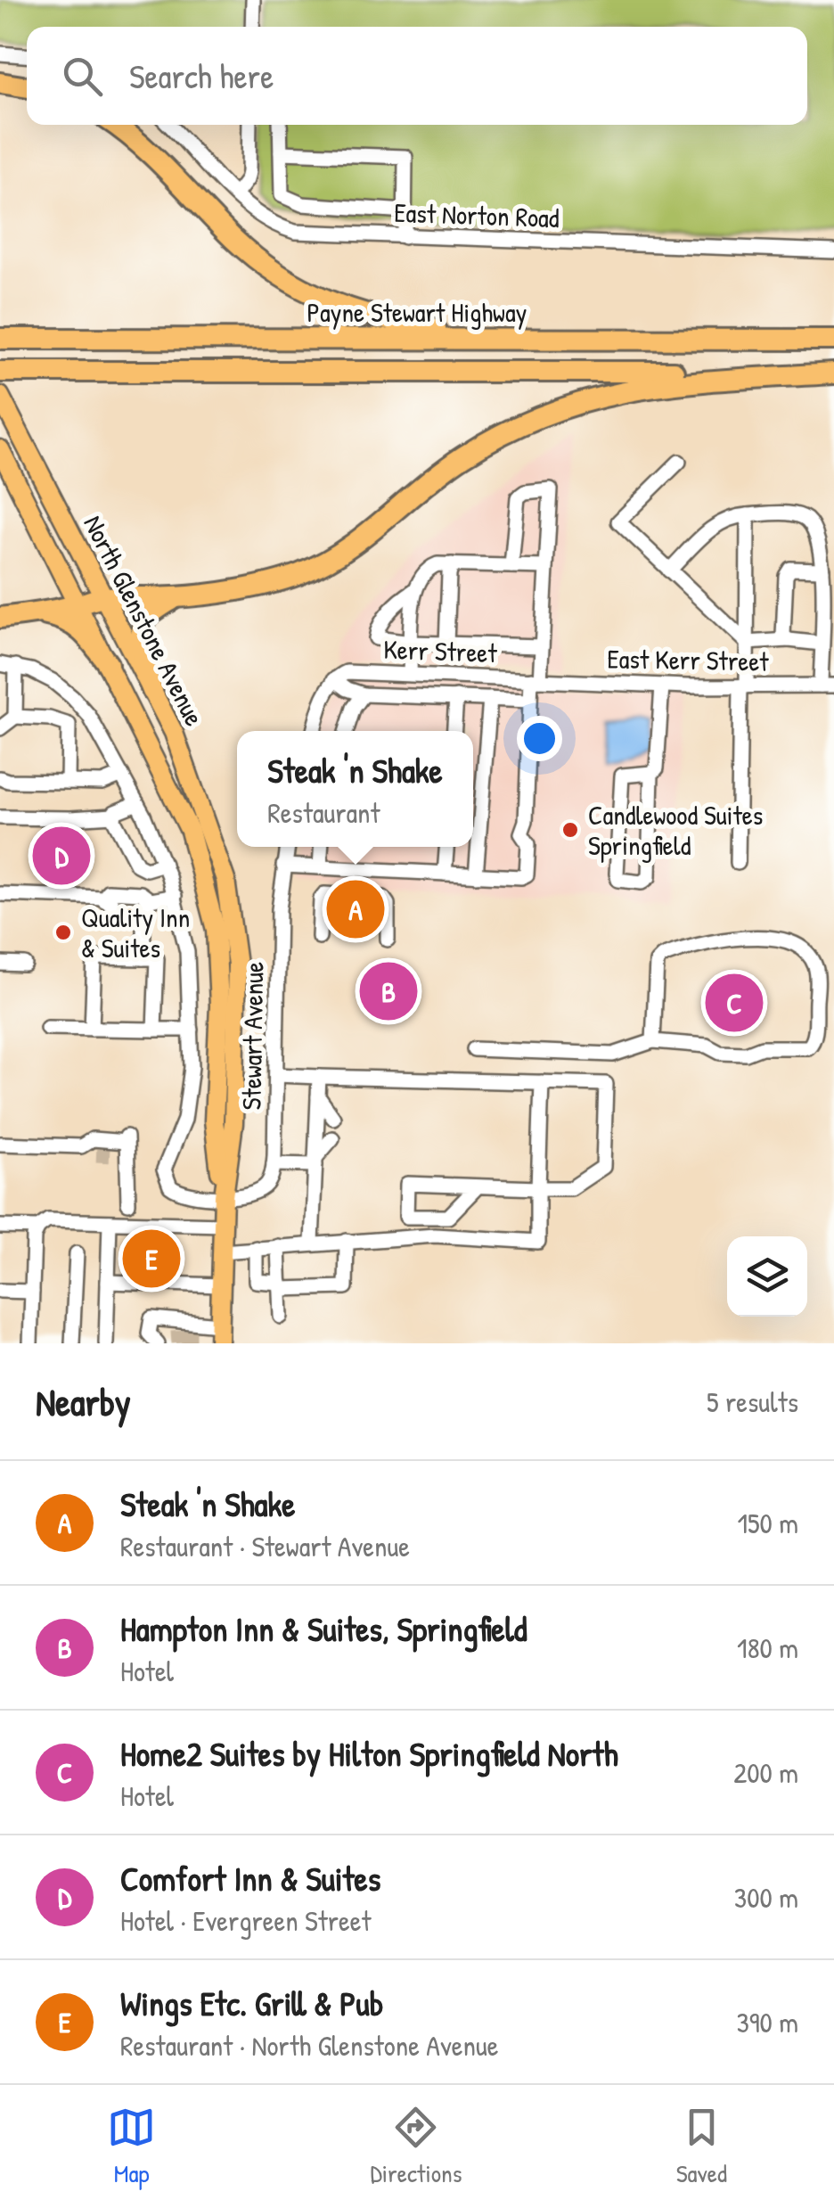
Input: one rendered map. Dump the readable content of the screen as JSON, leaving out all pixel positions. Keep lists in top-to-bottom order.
{
  "streets": {
    "highway": ["Payne Stewart Highway"],
    "main road": ["North Glenstone Avenue"],
    "street": [
      "East Norton Road",
      "Kerr Street",
      "East Kerr Street",
      "Stewart Avenue"
    ]
  },
  "crossings": [
    ["Kerr Street", "East Kerr Street"]
  ],
  "places": ["Candlewood Suites Springfield", "Quality Inn & Suites"],
  "page": {
    "search": "Search here",
    "popup": ["Steak 'n Shake", "Restaurant"],
    "pins": [
      "D",
      "A",
      "B",
      "C",
      "E"
    ],
    "heading": ["Nearby", "5 results"],
    "list": [
      {
        "mark": "A",
        "name": "Steak 'n Shake",
        "note": "Restaurant · Stewart Avenue",
        "value": "150 m"
      },
      {
        "mark": "B",
        "name": "Hampton Inn & Suites, Springfield",
        "note": "Hotel",
        "value": "180 m"
      },
      {
        "mark": "C",
        "name": "Home2 Suites by Hilton Springfield North",
        "note": "Hotel",
        "value": "200 m"
      },
      {
        "mark": "D",
        "name": "Comfort Inn & Suites",
        "note": "Hotel · Evergreen Street",
        "value": "300 m"
      },
      {
        "mark": "E",
        "name": "Wings Etc. Grill & Pub",
        "note": "Restaurant · North Glenstone Avenue",
        "value": "390 m"
      }
    ],
    "nav": ["Map", "Directions", "Saved"]
  }
}
